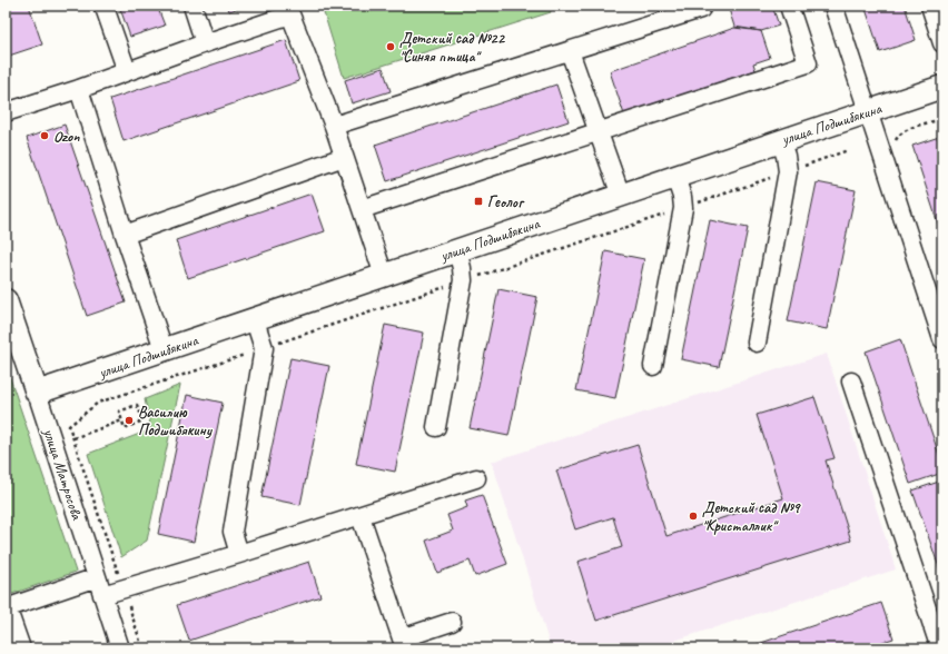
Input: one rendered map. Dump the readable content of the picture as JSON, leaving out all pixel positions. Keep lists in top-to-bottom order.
{
  "streets": {
    "main road": ["улица Подшибякина", "улица Матросова"]
  },
  "crossings": [
    ["улица Подшибякина", "улица Матросова"]
  ],
  "places": {
    "other": [
      "Детский сад №22 \"Синяя птица\"",
      "Ozon",
      "Василию Подшибякину",
      "Детский сад №9 \"Кристаллик\""
    ],
    "transit": ["Геолог"]
  }
}
